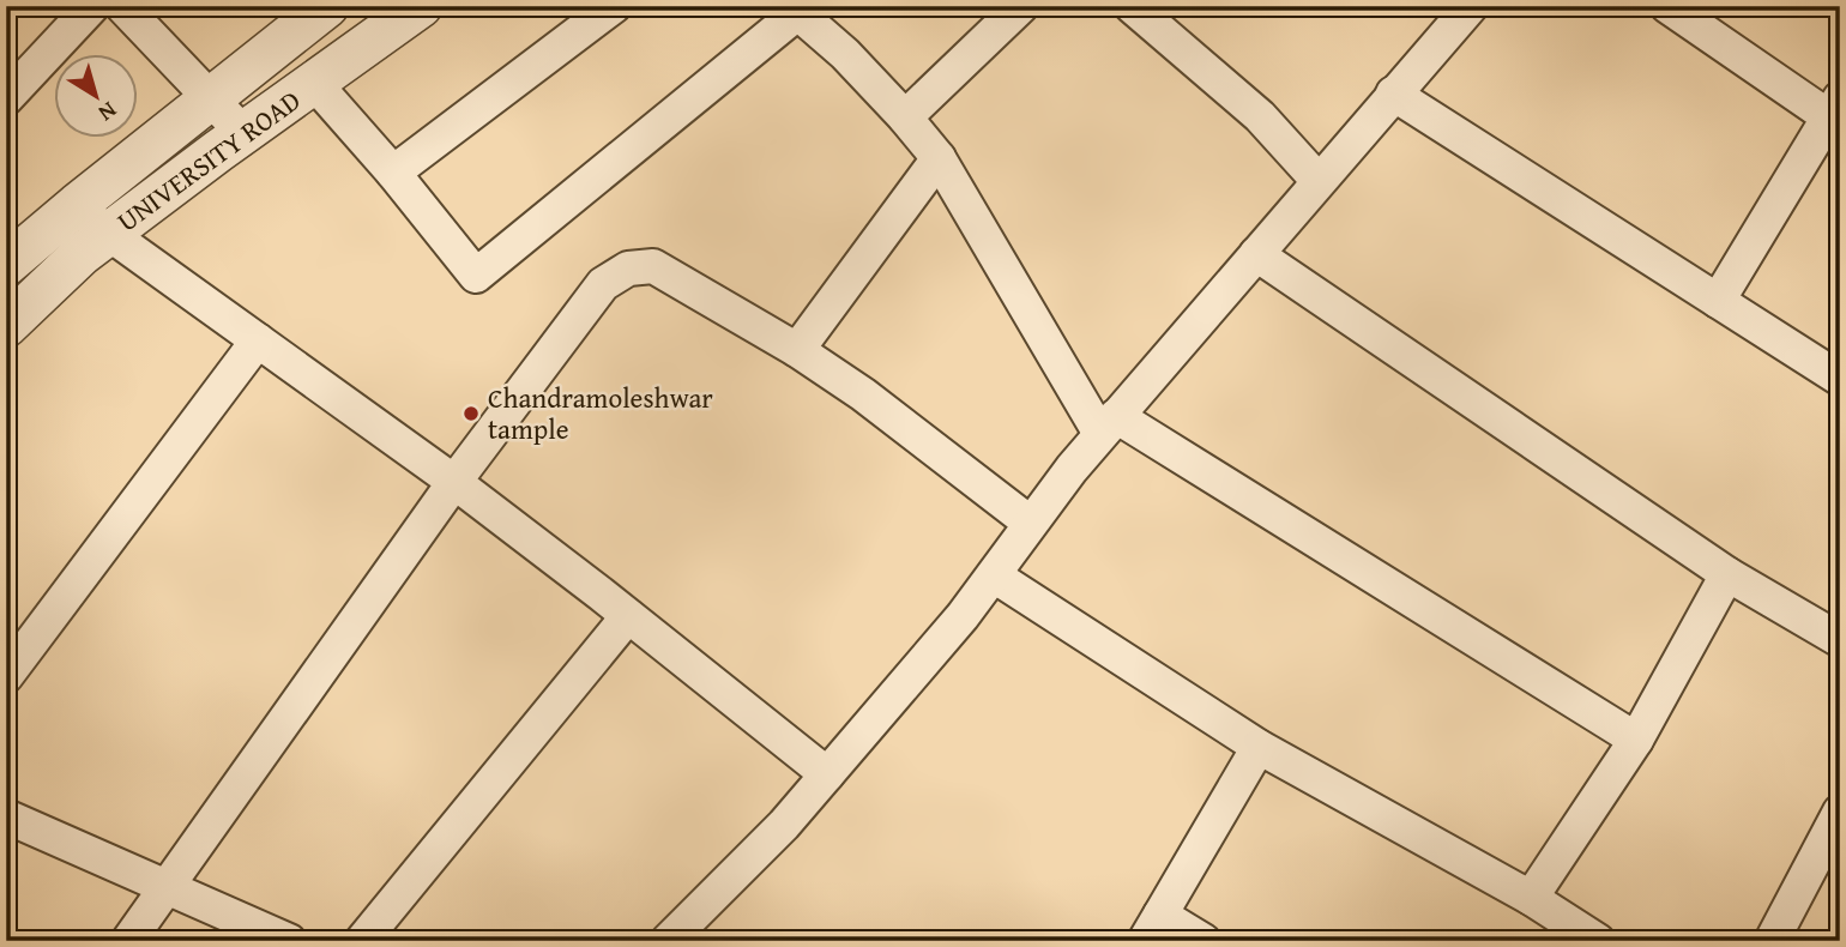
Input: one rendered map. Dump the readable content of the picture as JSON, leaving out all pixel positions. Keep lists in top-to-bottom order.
{
  "streets": {
    "street": ["UNIVERSITY ROAD"]
  },
  "places": ["Chandramoleshwar tample"],
  "north": "bottom right"
}
